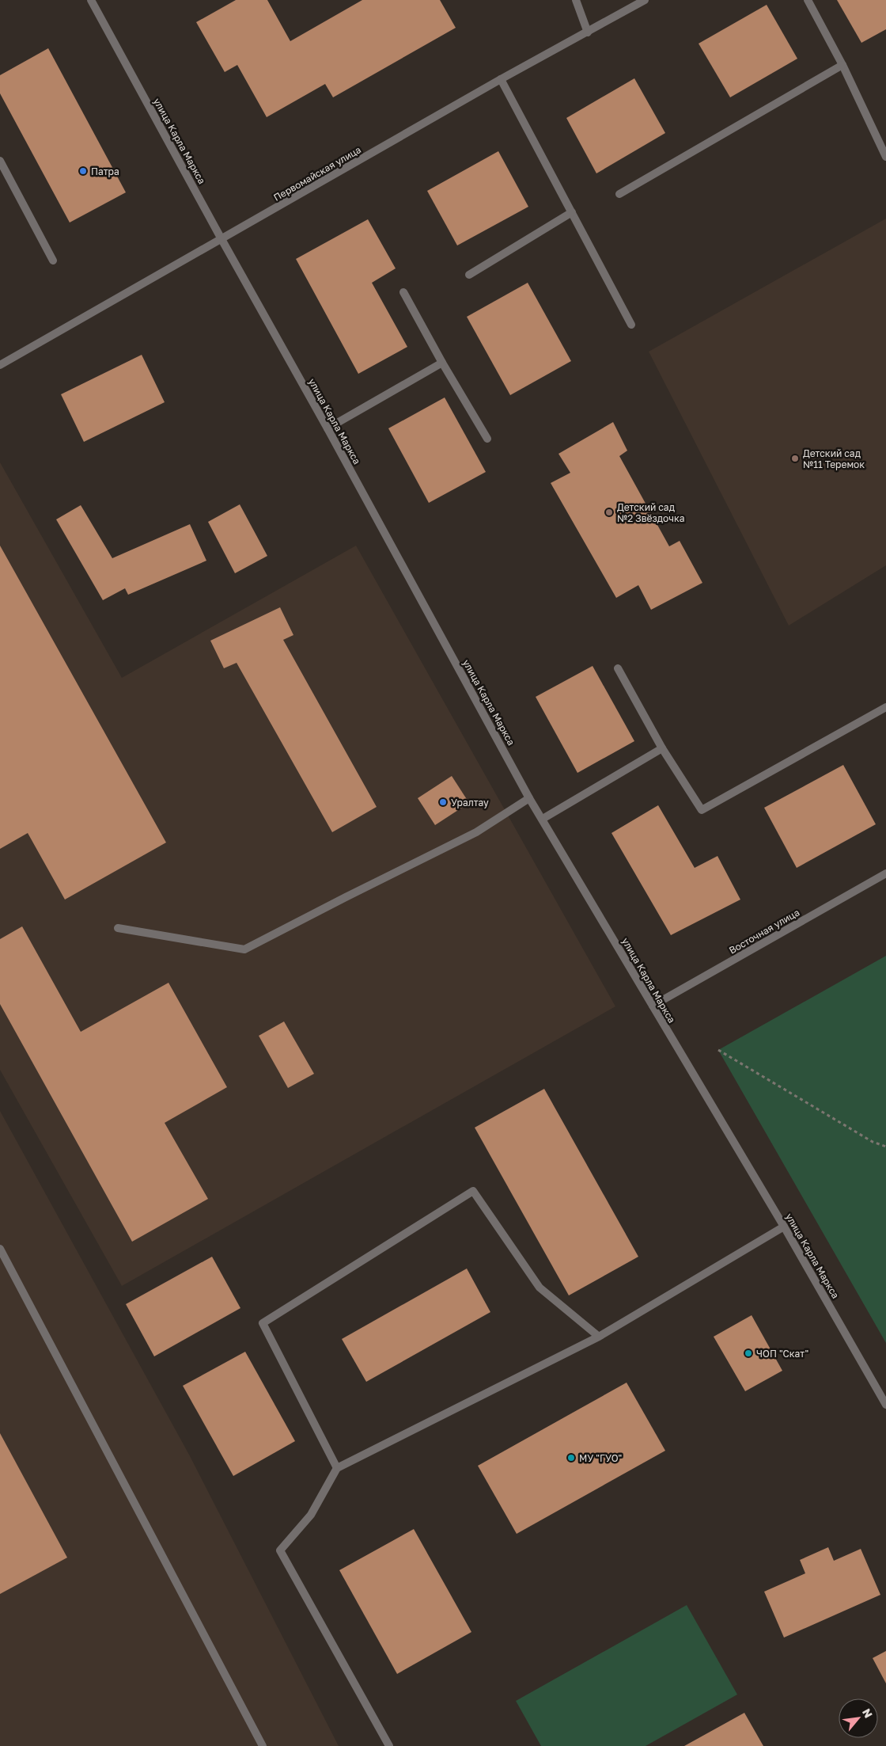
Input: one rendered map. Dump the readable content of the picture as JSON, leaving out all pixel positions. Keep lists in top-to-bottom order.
{
  "streets": {
    "street": ["улица Карла Маркса", "Первомайская улица", "Восточная улица"]
  },
  "crossings": [
    ["улица Карла Маркса", "Первомайская улица"],
    ["улица Карла Маркса", "Восточная улица"]
  ],
  "places": [
    "Патра",
    "Детский сад №11 Теремок",
    "Детский сад №2 Звёздочка",
    "Уралтау",
    "ЧОП \"Скат\"",
    "МУ \"ГУО\""
  ],
  "north": "top right"
}
